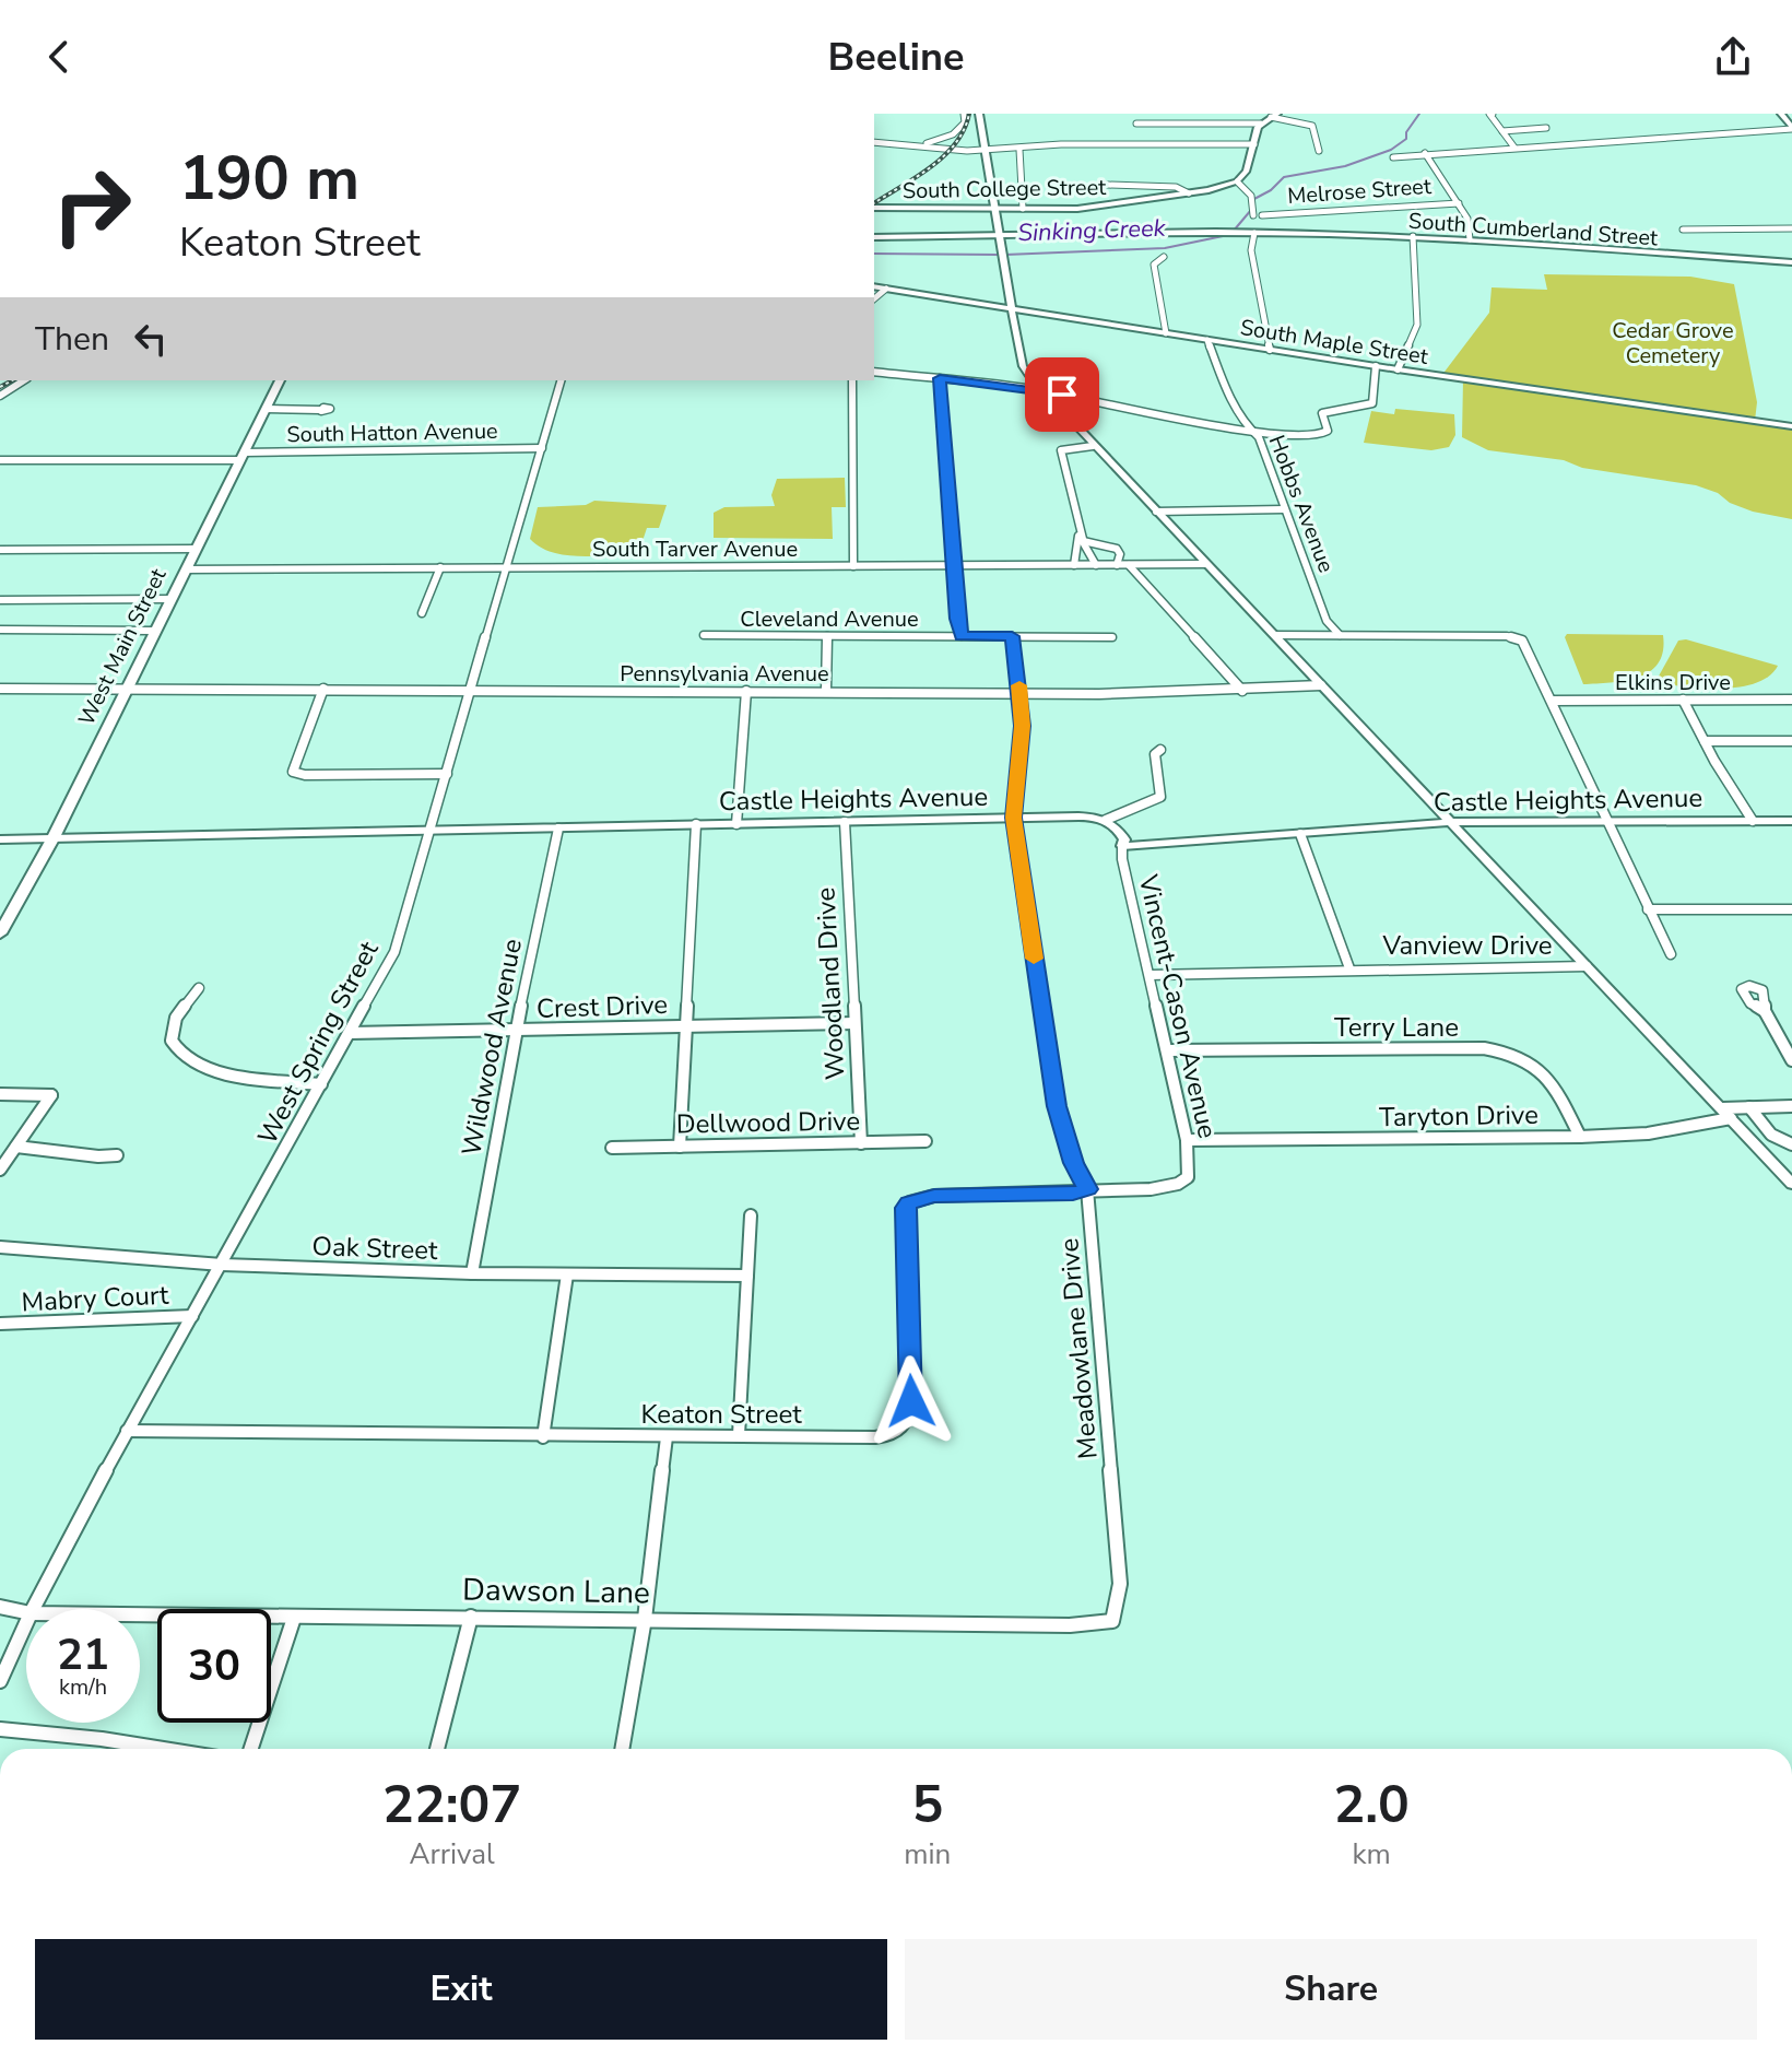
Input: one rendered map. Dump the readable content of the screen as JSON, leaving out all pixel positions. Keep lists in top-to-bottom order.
{
  "streets": {
    "main road": ["South College Street", "South Cumberland Street", "West Main Street"],
    "street": [
      "Melrose Street",
      "South Maple Street",
      "South Hatton Avenue",
      "Hobbs Avenue",
      "South Tarver Avenue",
      "Cleveland Avenue",
      "Pennsylvania Avenue",
      "Elkins Drive",
      "Castle Heights Avenue",
      "Vanview Drive",
      "Woodland Drive",
      "Crest Drive",
      "Vincent-Cason Avenue",
      "Terry Lane",
      "West Spring Street",
      "Wildwood Avenue",
      "Taryton Drive",
      "Dellwood Drive",
      "Oak Street",
      "Mabry Court",
      "Meadowlane Drive",
      "Keaton Street",
      "Dawson Lane"
    ]
  },
  "crossings": [
    ["South Maple Street", "Hobbs Avenue"],
    ["South Hatton Avenue", "West Main Street"],
    ["South Hatton Avenue", "West Spring Street"],
    ["South Tarver Avenue", "West Main Street"],
    ["South Tarver Avenue", "West Spring Street"],
    ["Cleveland Avenue", "Meadowlane Drive"],
    ["West Main Street", "Pennsylvania Avenue"],
    ["West Main Street", "Castle Heights Avenue"],
    ["Pennsylvania Avenue", "West Spring Street"],
    ["Pennsylvania Avenue", "Meadowlane Drive"],
    ["Castle Heights Avenue", "Vanview Drive"],
    ["Castle Heights Avenue", "Woodland Drive"],
    ["Castle Heights Avenue", "Vincent-Cason Avenue"],
    ["Castle Heights Avenue", "West Spring Street"],
    ["Castle Heights Avenue", "Wildwood Avenue"],
    ["Castle Heights Avenue", "Meadowlane Drive"],
    ["Vanview Drive", "Vincent-Cason Avenue"],
    ["Woodland Drive", "Crest Drive"],
    ["Woodland Drive", "Dellwood Drive"],
    ["Crest Drive", "West Spring Street"],
    ["Crest Drive", "Wildwood Avenue"],
    ["Vincent-Cason Avenue", "Terry Lane"],
    ["Vincent-Cason Avenue", "Taryton Drive"],
    ["Vincent-Cason Avenue", "Meadowlane Drive"],
    ["Vincent-Cason Avenue", "Keaton Street"],
    ["Terry Lane", "Taryton Drive"],
    ["West Spring Street", "Oak Street"],
    ["West Spring Street", "Mabry Court"],
    ["West Spring Street", "Keaton Street"],
    ["Wildwood Avenue", "Oak Street"],
    ["Meadowlane Drive", "Keaton Street"],
    ["Meadowlane Drive", "Dawson Lane"]
  ],
  "water": ["Sinking Creek"],
  "parks": ["Cedar Grove Cemetery"],
  "page": {
    "header": "Beeline",
    "turn": ["190 m", "Keaton Street"],
    "then": "Then",
    "speed": "21 km/h",
    "limit": "30",
    "eta": [
      "22:07",
      "Arrival",
      "5",
      "min",
      "2.0",
      "km"
    ],
    "buttons": ["Exit", "Share"]
  }
}
